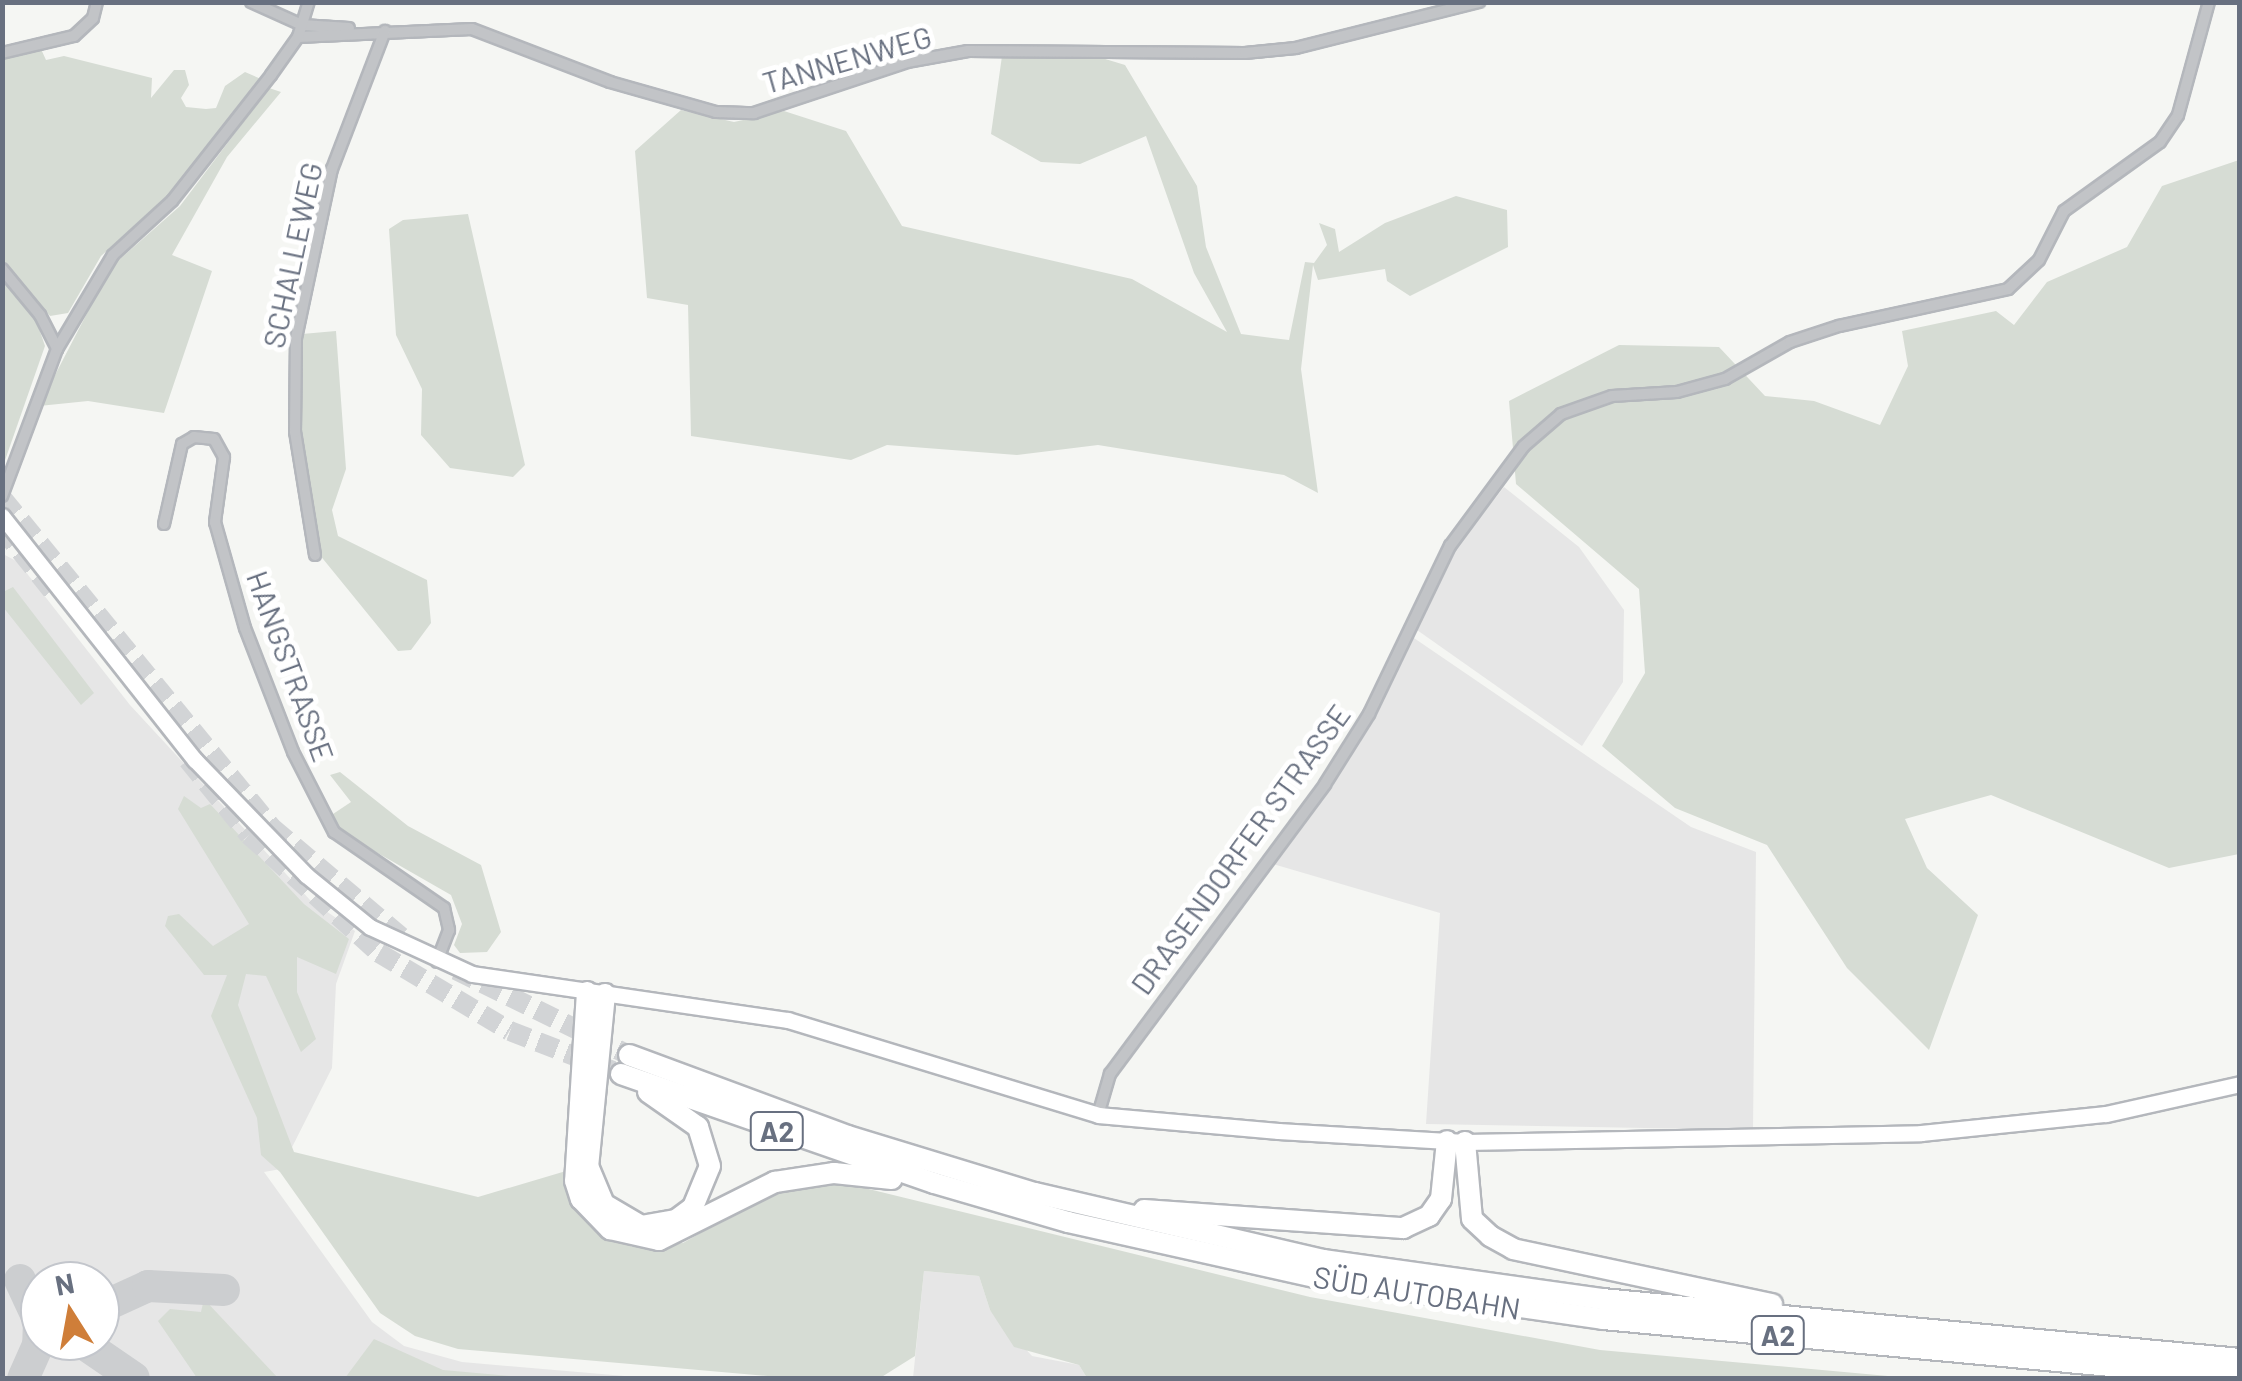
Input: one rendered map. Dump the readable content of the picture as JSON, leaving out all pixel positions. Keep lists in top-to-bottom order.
{
  "streets": {
    "highway": ["A2", "SÜD AUTOBAHN"],
    "street": [
      "TANNENWEG",
      "SCHALLEWEG",
      "HANGSTRASSE",
      "DRASENDORFER STRASSE"
    ]
  },
  "crossings": [
    ["TANNENWEG", "SCHALLEWEG"]
  ],
  "north": "top"
}
